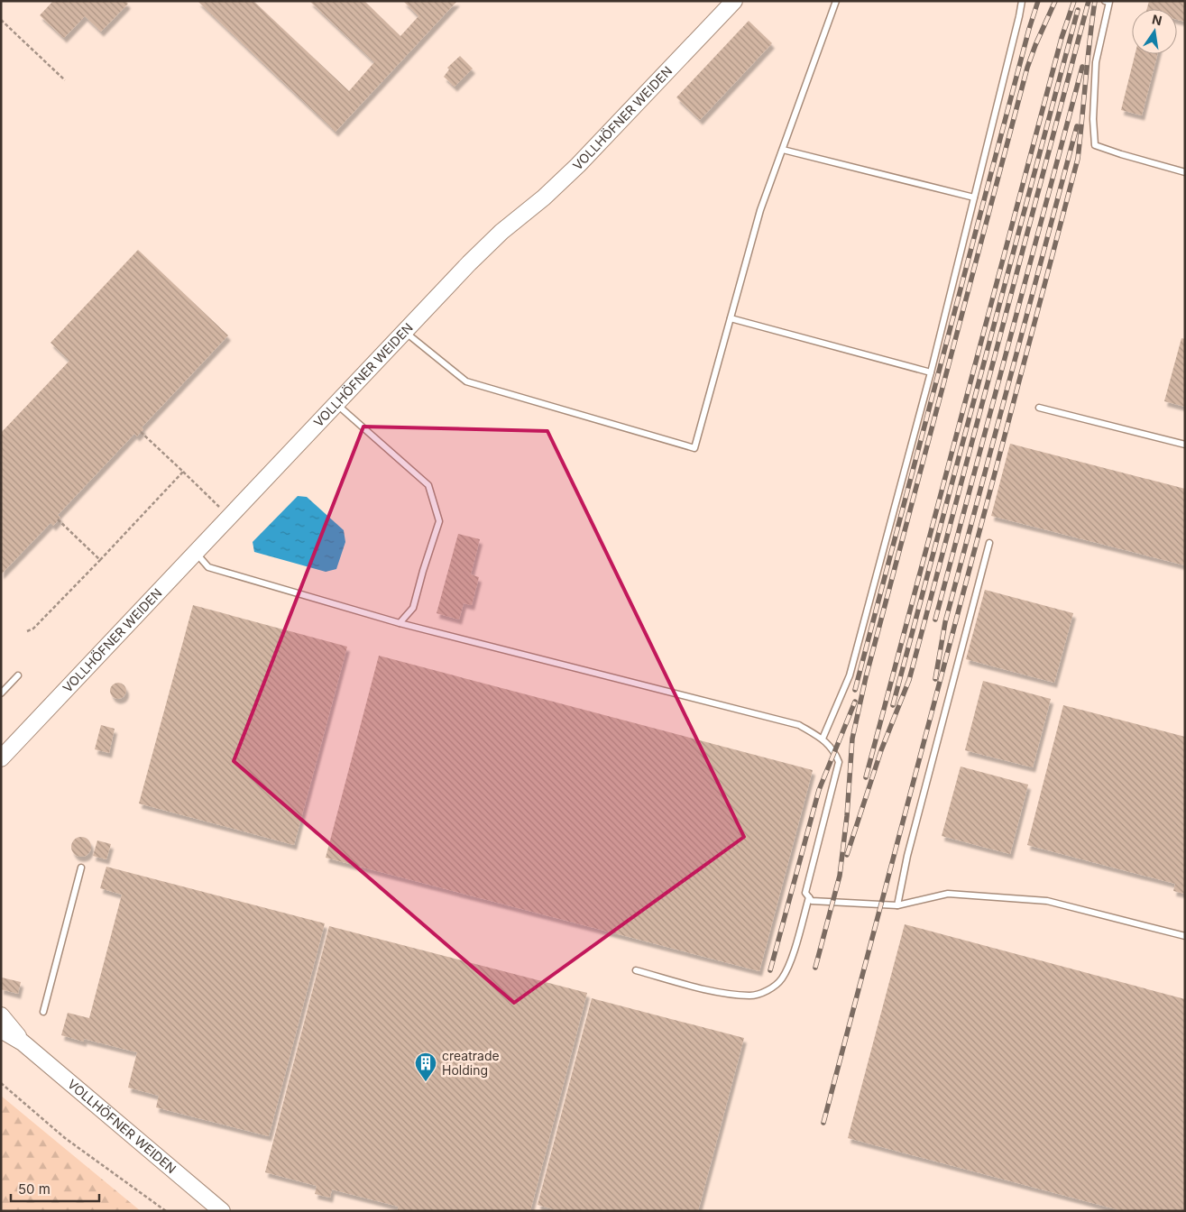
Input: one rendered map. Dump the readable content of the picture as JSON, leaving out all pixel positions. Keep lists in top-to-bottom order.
{
  "streets": {
    "main road": ["VOLLHÖFNER WEIDEN"]
  },
  "places": {
    "building": ["creatrade Holding"]
  },
  "scale_bar": "50 m",
  "north": "top"
}
